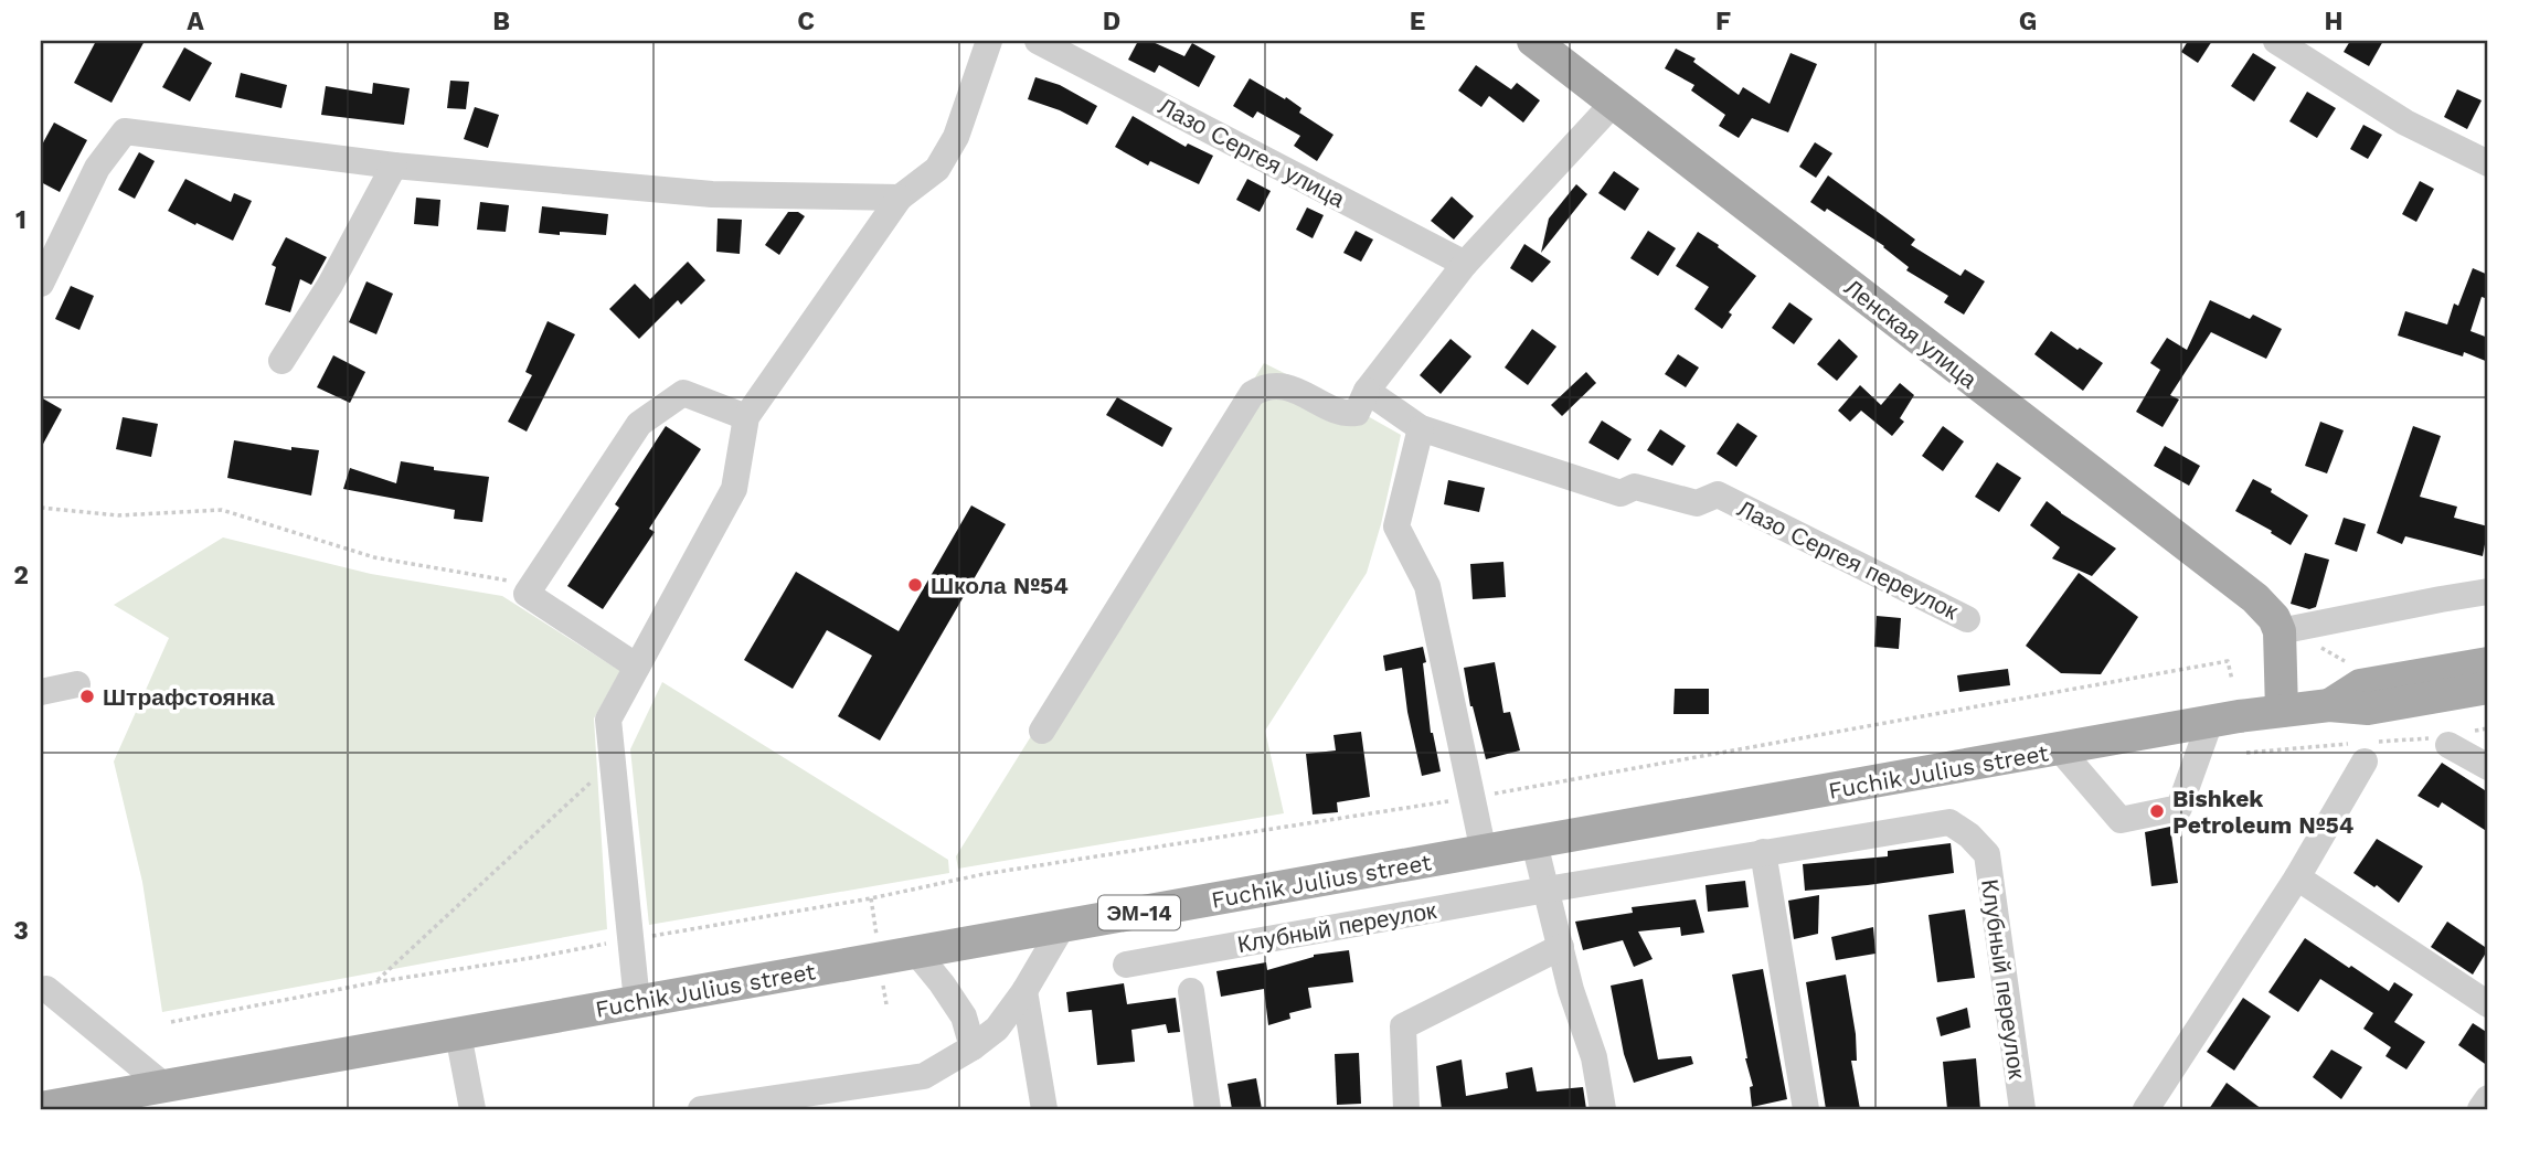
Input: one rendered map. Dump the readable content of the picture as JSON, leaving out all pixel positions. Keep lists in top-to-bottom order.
{
  "streets": {
    "main road": ["Ленская улица", "Fuchik Julius street", "ЭМ-14"],
    "street": ["Лазо Сергея улица", "Лазо Сергея переулок", "Клубный переулок"]
  },
  "places": ["Школа №54", "Штрафстоянка", "Bishkek Petroleum №54"],
  "grid": {
    "columns": [
      "A",
      "B",
      "C",
      "D",
      "E",
      "F",
      "G",
      "H"
    ],
    "rows": ["1", "2", "3"]
  }
}
